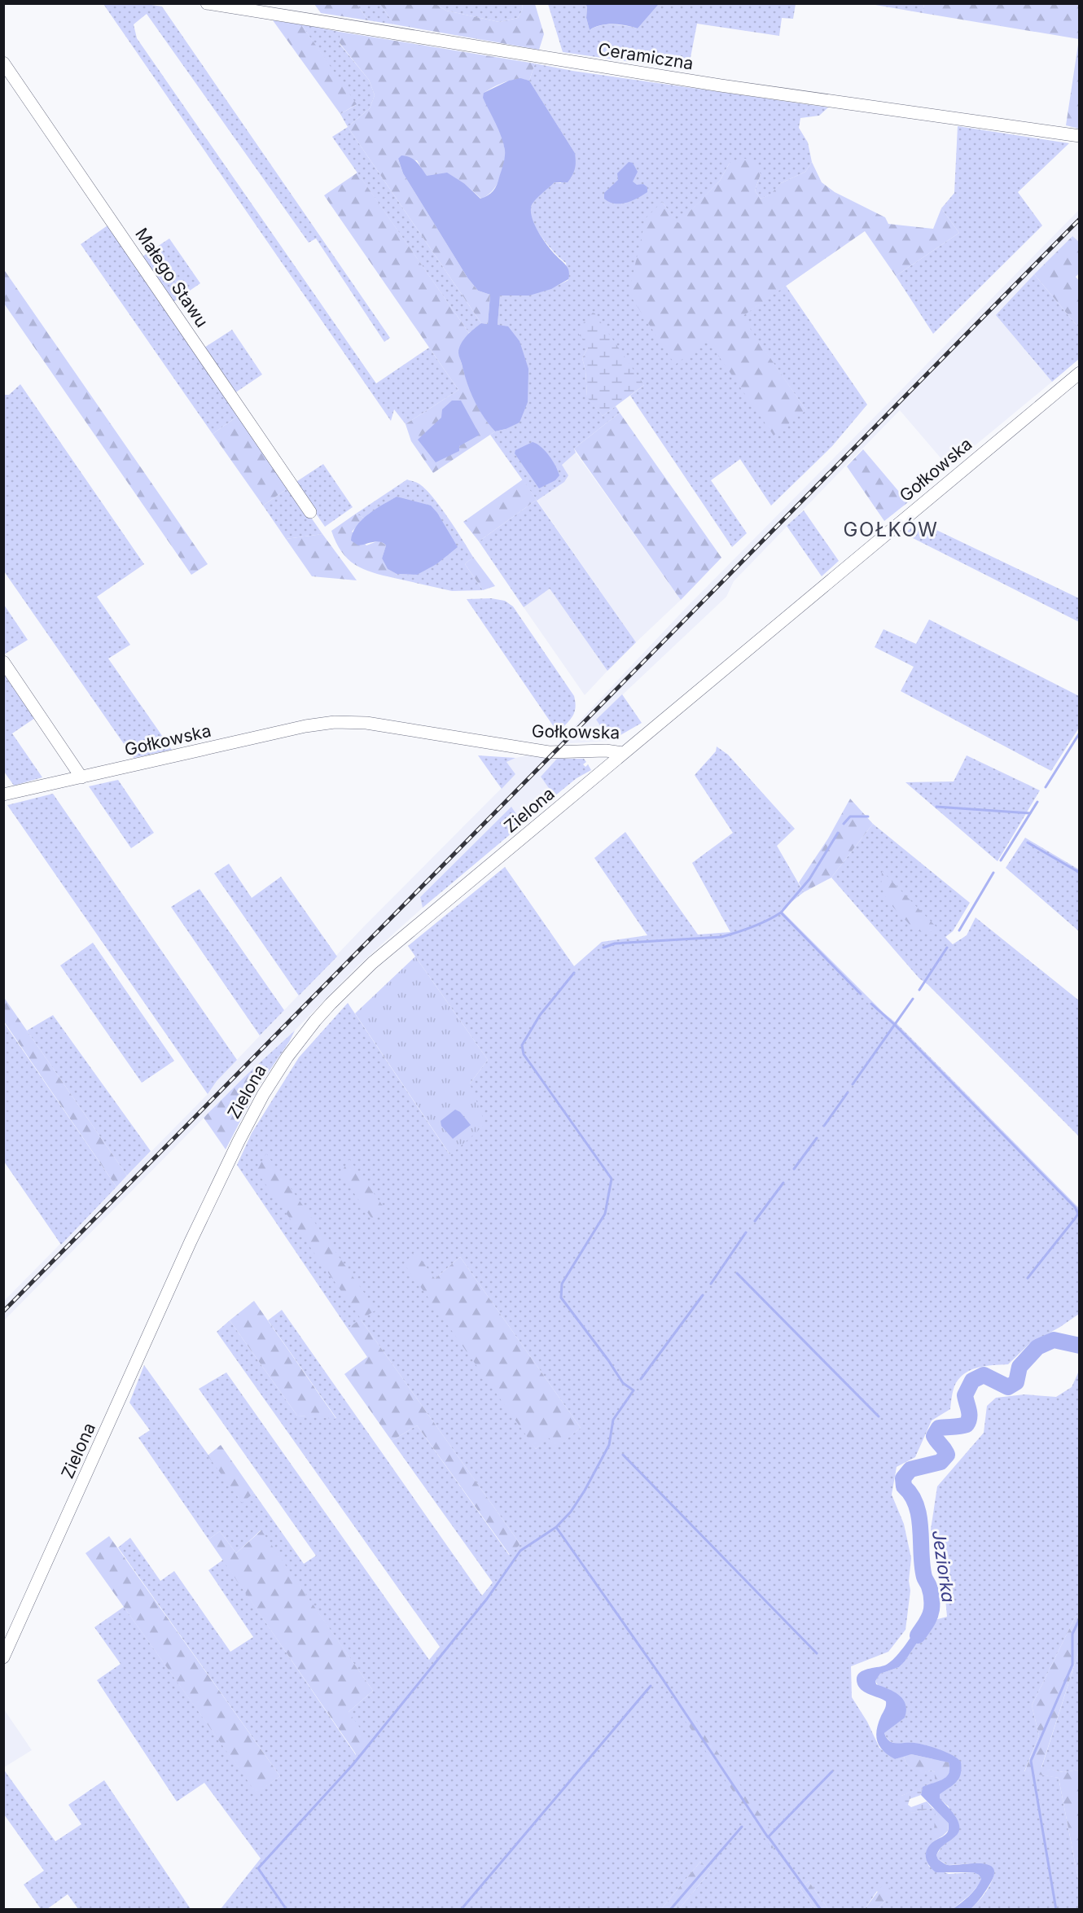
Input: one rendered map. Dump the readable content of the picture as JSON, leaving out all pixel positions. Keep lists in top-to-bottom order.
{
  "streets": {
    "street": [
      "Ceramiczna",
      "Małego Stawu",
      "Gołkowska",
      "Zielona"
    ]
  },
  "crossings": [
    ["Gołkowska", "Zielona"]
  ],
  "districts": ["GOŁKÓW"],
  "water": ["Jeziorka"]
}
